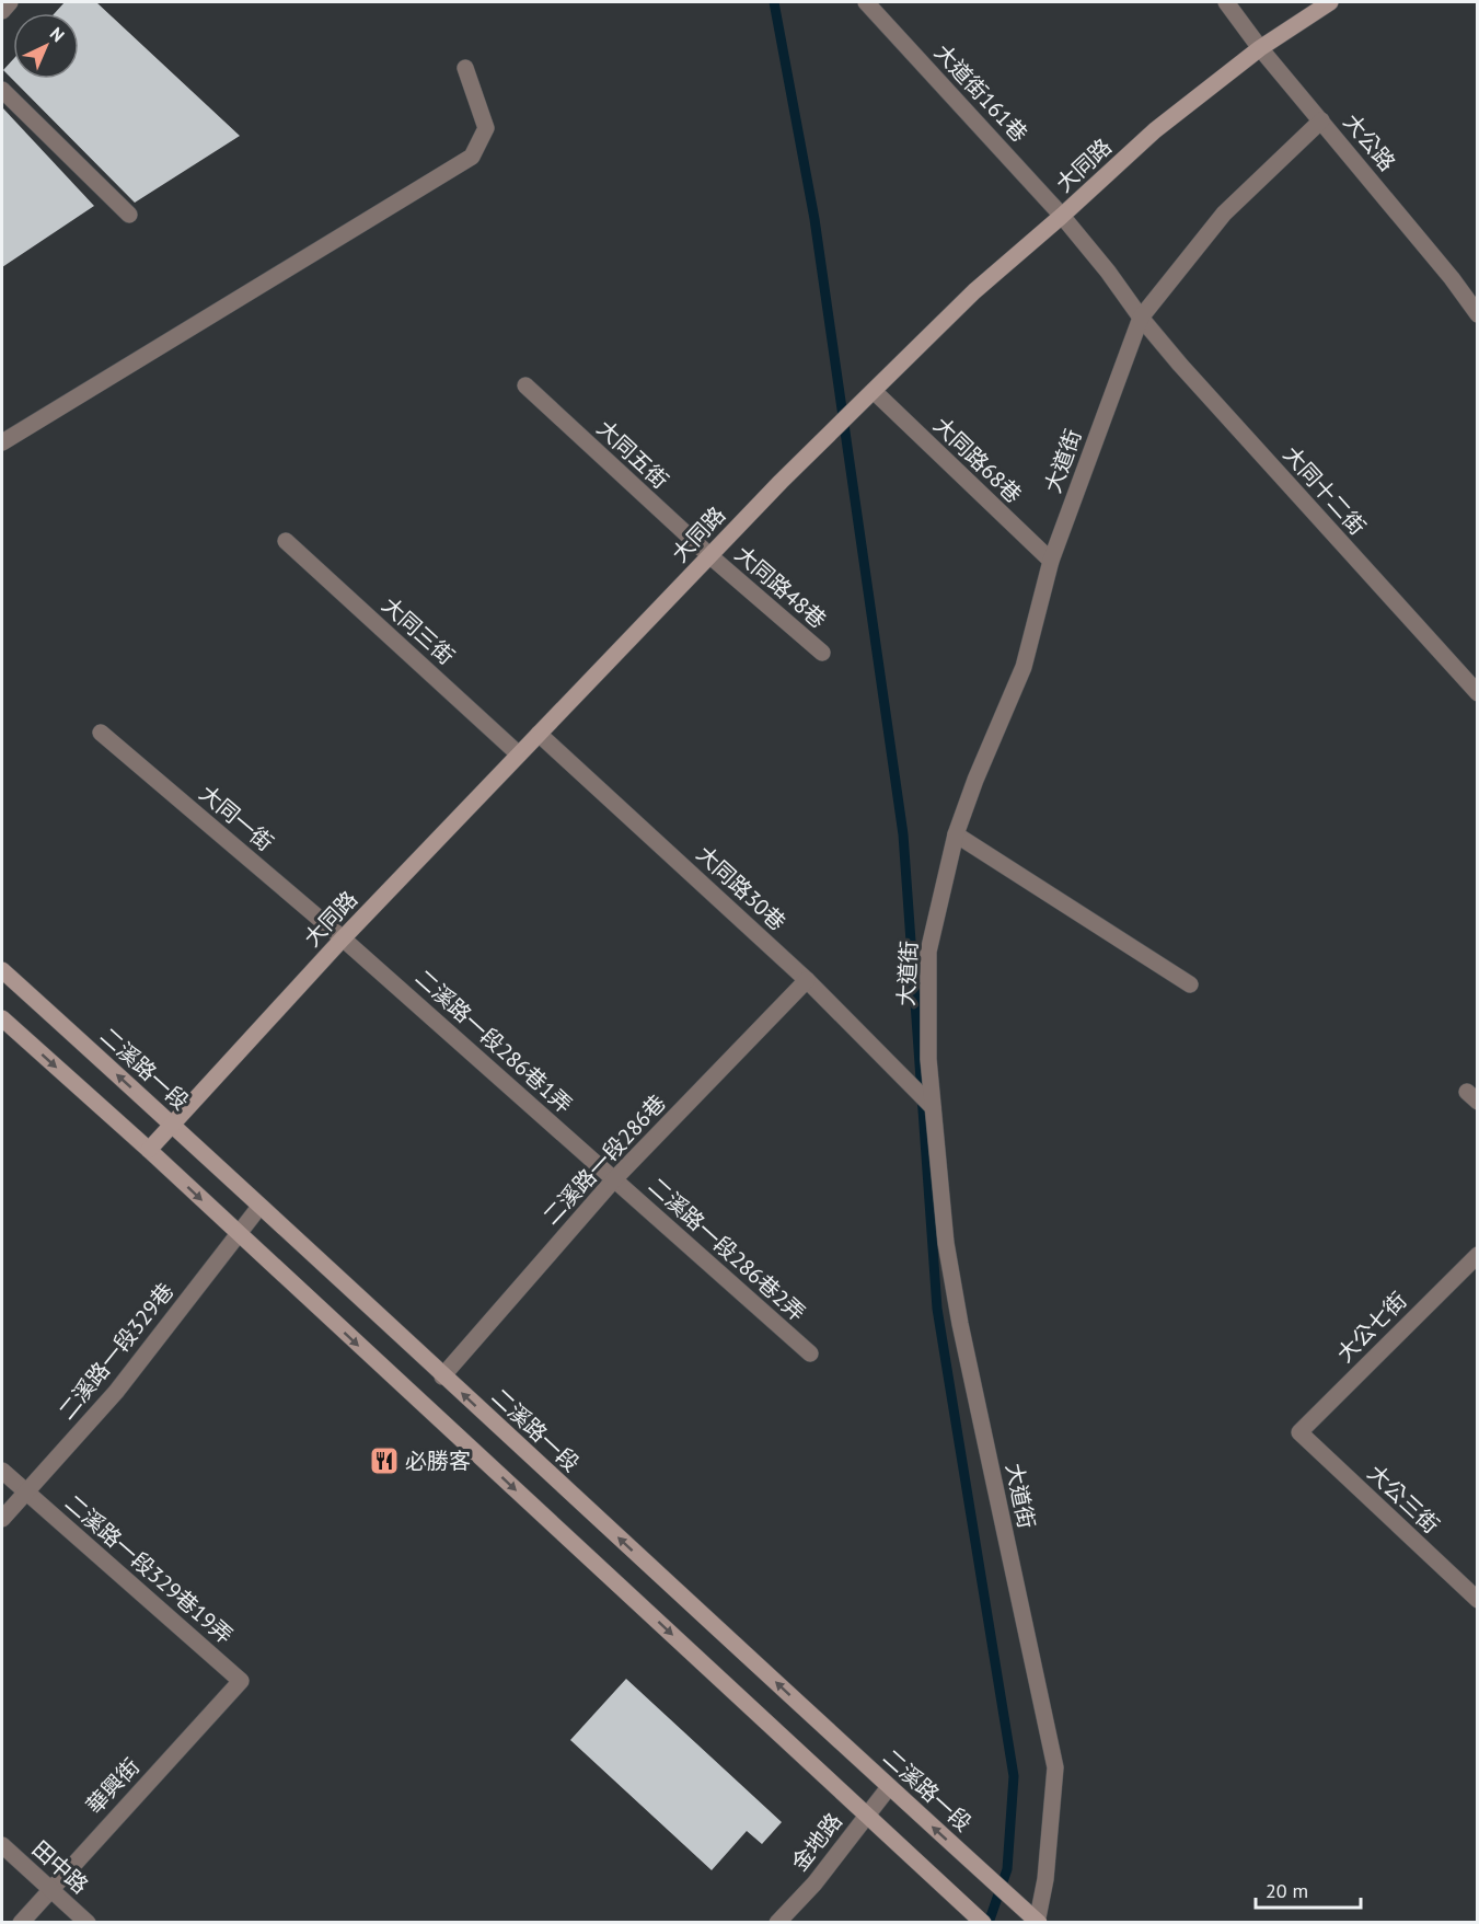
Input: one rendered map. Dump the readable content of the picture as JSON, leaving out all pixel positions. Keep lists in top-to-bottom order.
{
  "streets": {
    "main road": ["大同路", "二溪路一段"],
    "street": [
      "大道街161巷",
      "大公路",
      "大同五街",
      "大同路68巷",
      "大道街",
      "大同十二街",
      "大同路48巷",
      "大同三街",
      "大同一街",
      "大同路30巷",
      "二溪路一段286巷1弄",
      "二溪路一段286巷",
      "二溪路一段286巷2弄",
      "大公七街",
      "二溪路一段329巷",
      "大公三街",
      "二溪路一段329巷19弄",
      "華興街",
      "金地路",
      "田中路"
    ]
  },
  "crossings": [
    ["大道街161巷", "大同路"],
    ["大道街161巷", "大道街"],
    ["大道街161巷", "大同十二街"],
    ["大公路", "大同路"],
    ["大公路", "大道街"],
    ["大同路", "大同五街"],
    ["大同路", "大同路68巷"],
    ["大同路", "大同路48巷"],
    ["大同路", "大同三街"],
    ["大同路", "大同一街"],
    ["大同路", "大同路30巷"],
    ["大同路", "二溪路一段286巷1弄"],
    ["大同路", "二溪路一段"],
    ["大同五街", "大同路48巷"],
    ["大同路68巷", "大道街"],
    ["大道街", "大同十二街"],
    ["大道街", "大同路30巷"],
    ["大道街", "二溪路一段"],
    ["大同一街", "二溪路一段286巷1弄"],
    ["大同路30巷", "二溪路一段286巷"],
    ["二溪路一段286巷1弄", "二溪路一段286巷"],
    ["二溪路一段286巷1弄", "二溪路一段286巷2弄"],
    ["二溪路一段", "二溪路一段286巷"],
    ["二溪路一段", "二溪路一段329巷"],
    ["二溪路一段", "金地路"],
    ["二溪路一段286巷", "二溪路一段286巷2弄"],
    ["大公七街", "大公三街"],
    ["二溪路一段329巷", "二溪路一段329巷19弄"],
    ["二溪路一段329巷19弄", "華興街"],
    ["華興街", "田中路"]
  ],
  "places": {
    "restaurant": ["必勝客"]
  },
  "scale_bar": "20 m",
  "north": "top right"
}
